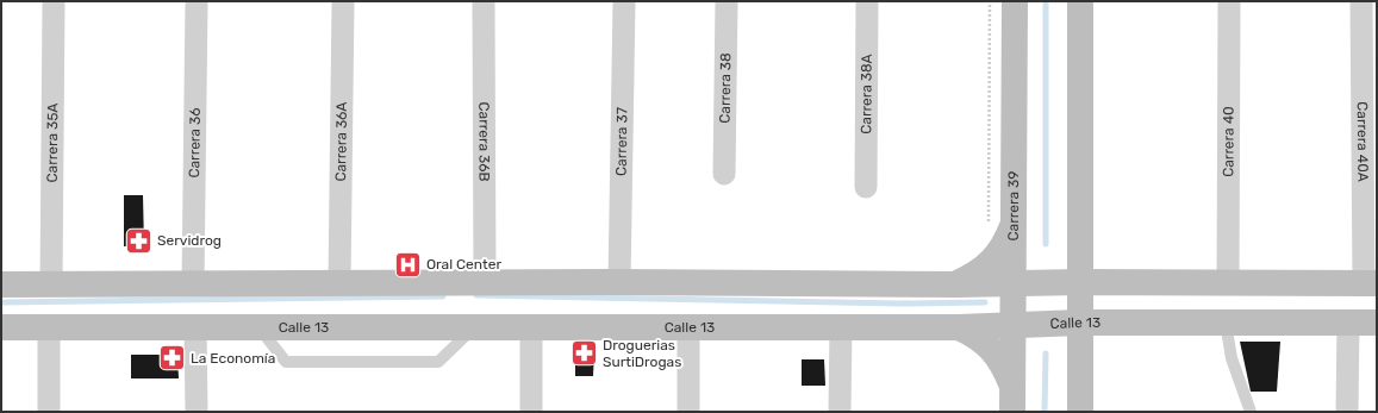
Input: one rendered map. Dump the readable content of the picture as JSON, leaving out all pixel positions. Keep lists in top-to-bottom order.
{
  "streets": {
    "main road": ["Carrera 39", "Calle 13"],
    "street": [
      "Carrera 38",
      "Carrera 38A",
      "Carrera 36A",
      "Carrera 36B",
      "Carrera 37",
      "Carrera 40",
      "Carrera 40A",
      "Carrera 35A",
      "Carrera 36"
    ]
  },
  "crossings": [
    ["Carrera 39", "Calle 13"]
  ],
  "places": {
    "pharmacy": ["Servidrog", "Droguerias SurtiDrogas", "La Economía"],
    "hospital": ["Oral Center"]
  }
}
